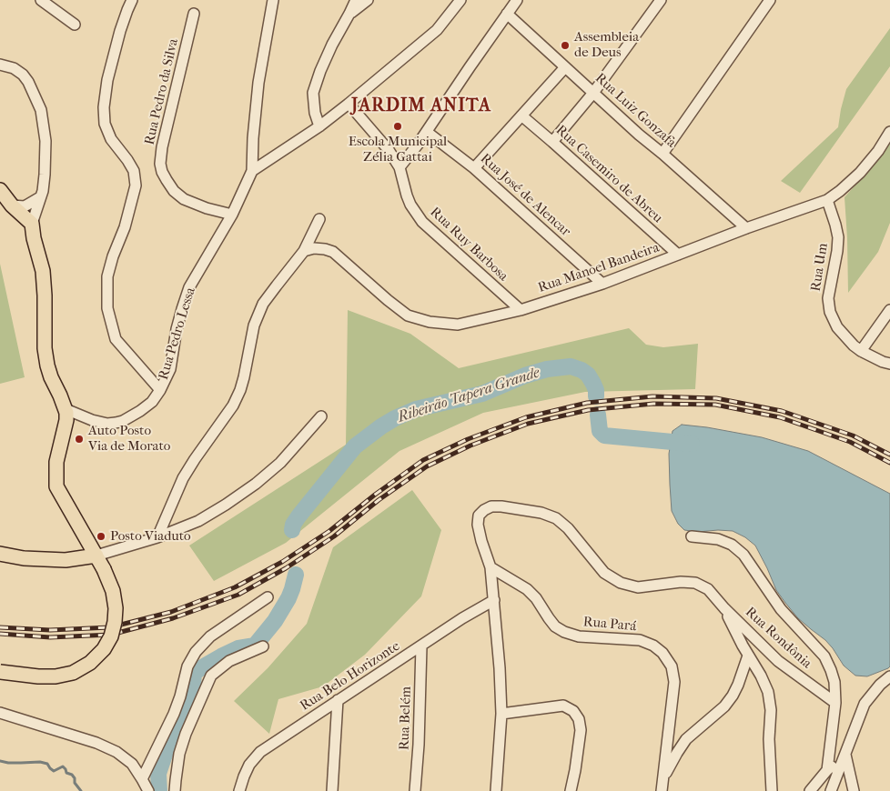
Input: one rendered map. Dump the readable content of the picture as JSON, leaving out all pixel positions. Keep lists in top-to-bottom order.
{
  "streets": {
    "street": [
      "Rua Pedro da Silva",
      "Rua Luiz Gonzafa",
      "Rua Casemiro de Abreu",
      "Rua José de Alencar",
      "Rua Ruy Barbosa",
      "Rua Um",
      "Rua Manoel Bandeira",
      "Rua Pedro Lessa",
      "Rua Pará",
      "Rua Rondônia",
      "Rua Belo Horizonte",
      "Rua Belém"
    ]
  },
  "crossings": [
    ["Rua Pedro da Silva", "Rua Pedro Lessa"],
    ["Rua Luiz Gonzafa", "Rua Manoel Bandeira"],
    ["Rua Casemiro de Abreu", "Rua Manoel Bandeira"],
    ["Rua José de Alencar", "Rua Manoel Bandeira"],
    ["Rua Ruy Barbosa", "Rua Manoel Bandeira"],
    ["Rua Um", "Rua Manoel Bandeira"],
    ["Rua Pará", "Rua Rondônia"],
    ["Rua Belo Horizonte", "Rua Belém"]
  ],
  "districts": ["JARDIM ANITA"],
  "water": ["Ribeirão Tapera Grande"],
  "places": [
    "Assembleia de Deus",
    "Escola Municipal Zélia Gattai",
    "Auto Posto Via de Morato",
    "Posto Viaduto"
  ]
}
